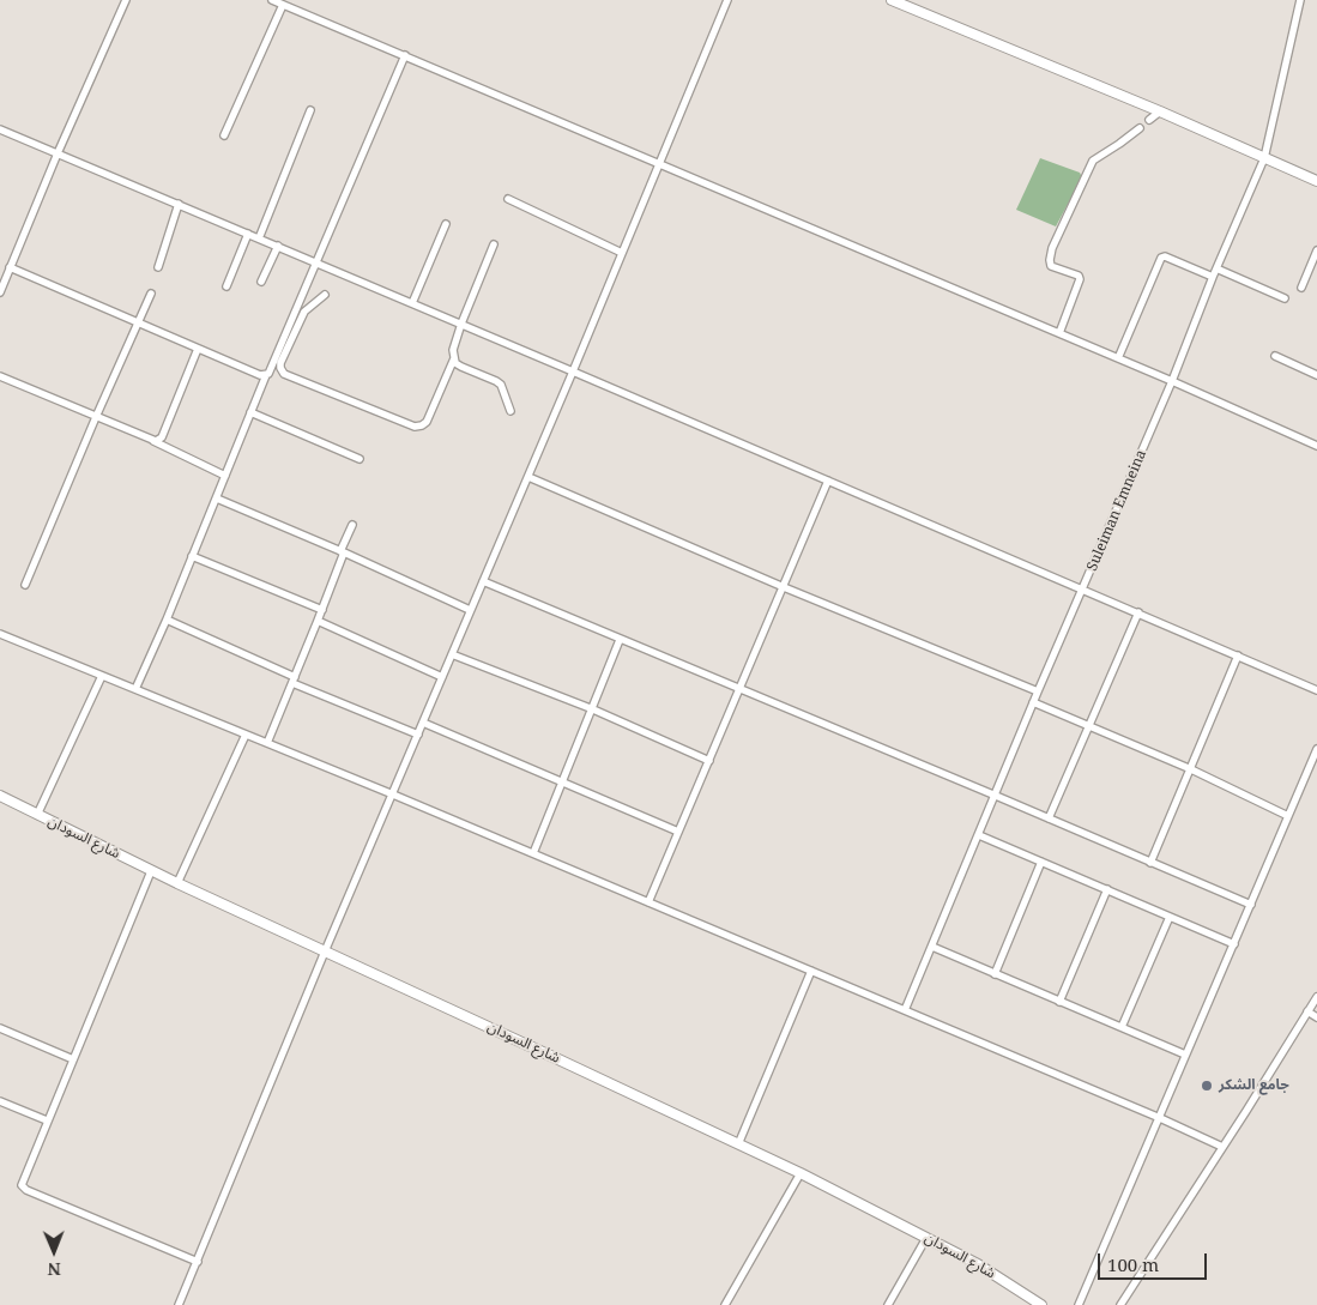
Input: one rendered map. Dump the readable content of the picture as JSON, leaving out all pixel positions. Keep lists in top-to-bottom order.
{
  "streets": {
    "main road": ["شارع السودان"],
    "street": ["Suleiman Emneina"]
  },
  "places": ["جامع الشكر"],
  "scale_bar": "100 m",
  "north": "bottom"
}
